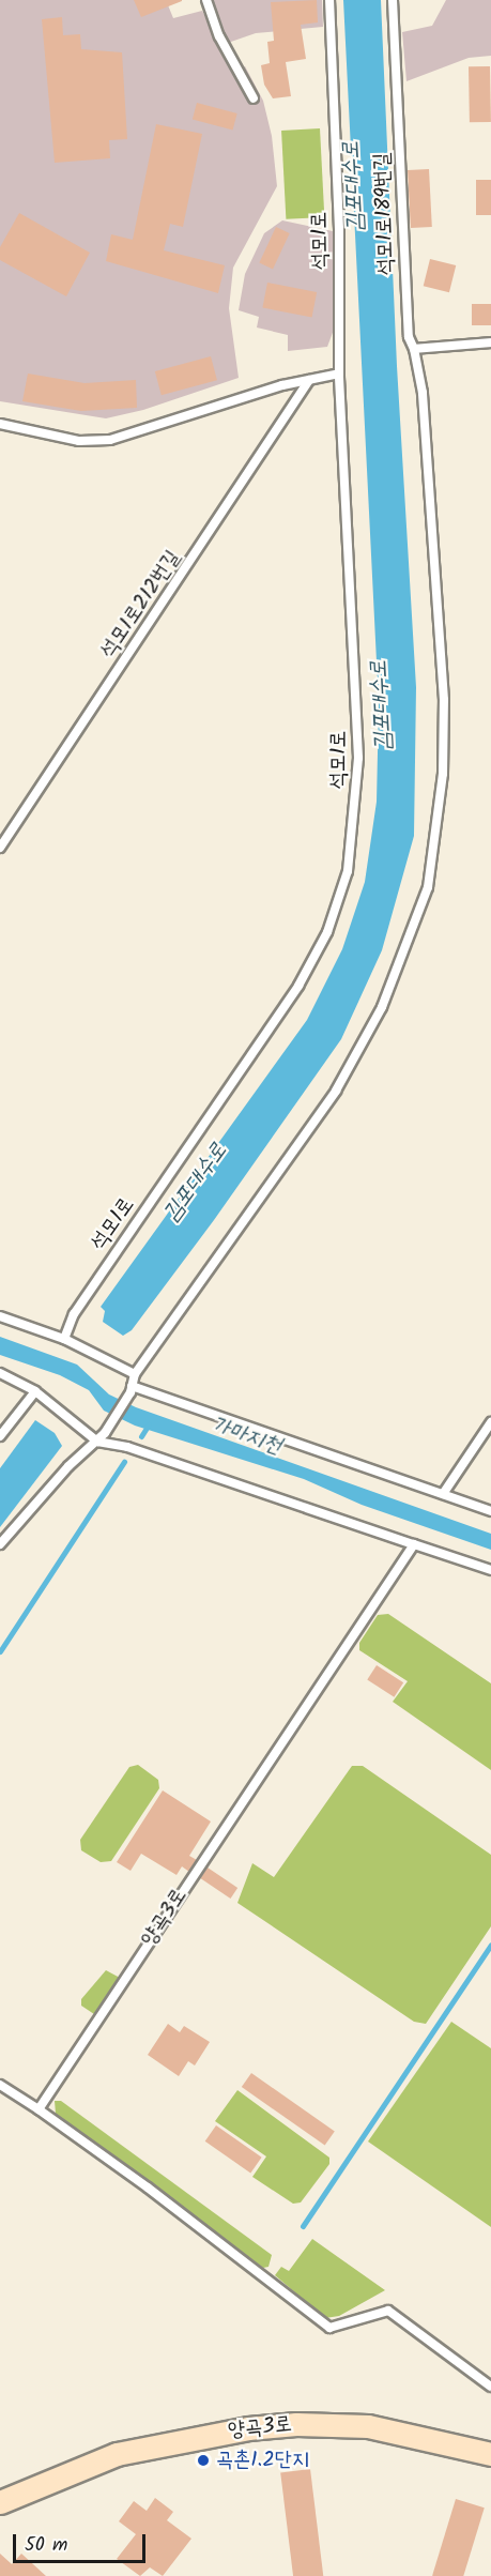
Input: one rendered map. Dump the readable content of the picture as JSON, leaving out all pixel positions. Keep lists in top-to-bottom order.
{
  "streets": {
    "street": ["양곡3로"],
    "lane": ["석모1로189번길", "석모1로", "석모1로212번길"]
  },
  "water": ["김포대수로", "가마지천"],
  "places": ["곡촌1.2단지"],
  "scale_bar": "50 m"
}
